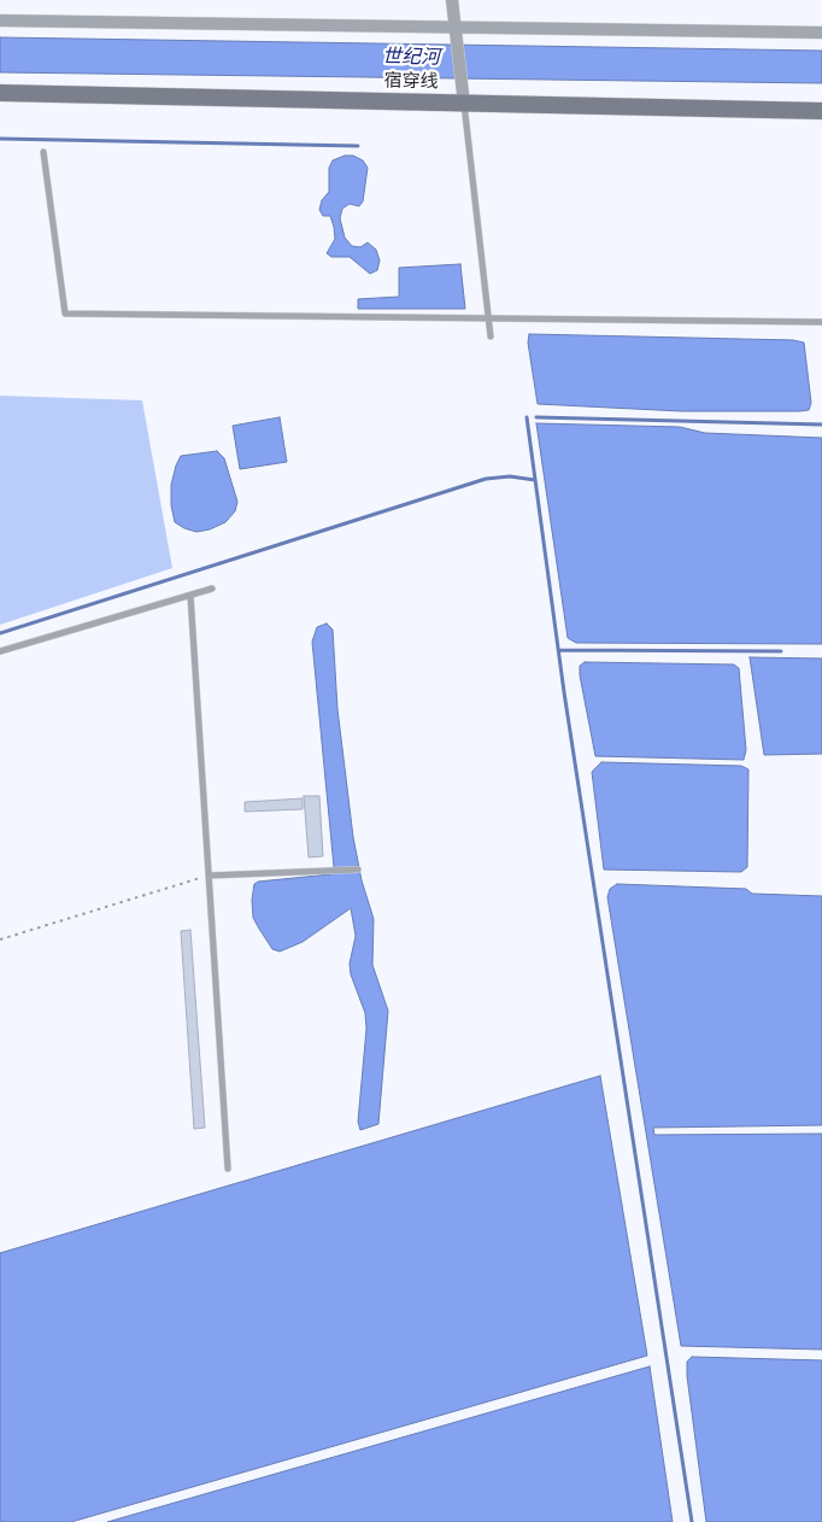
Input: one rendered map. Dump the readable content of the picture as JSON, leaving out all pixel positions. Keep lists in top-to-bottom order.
{
  "streets": {
    "main road": ["宿穿线"]
  },
  "water": ["世纪河"]
}
